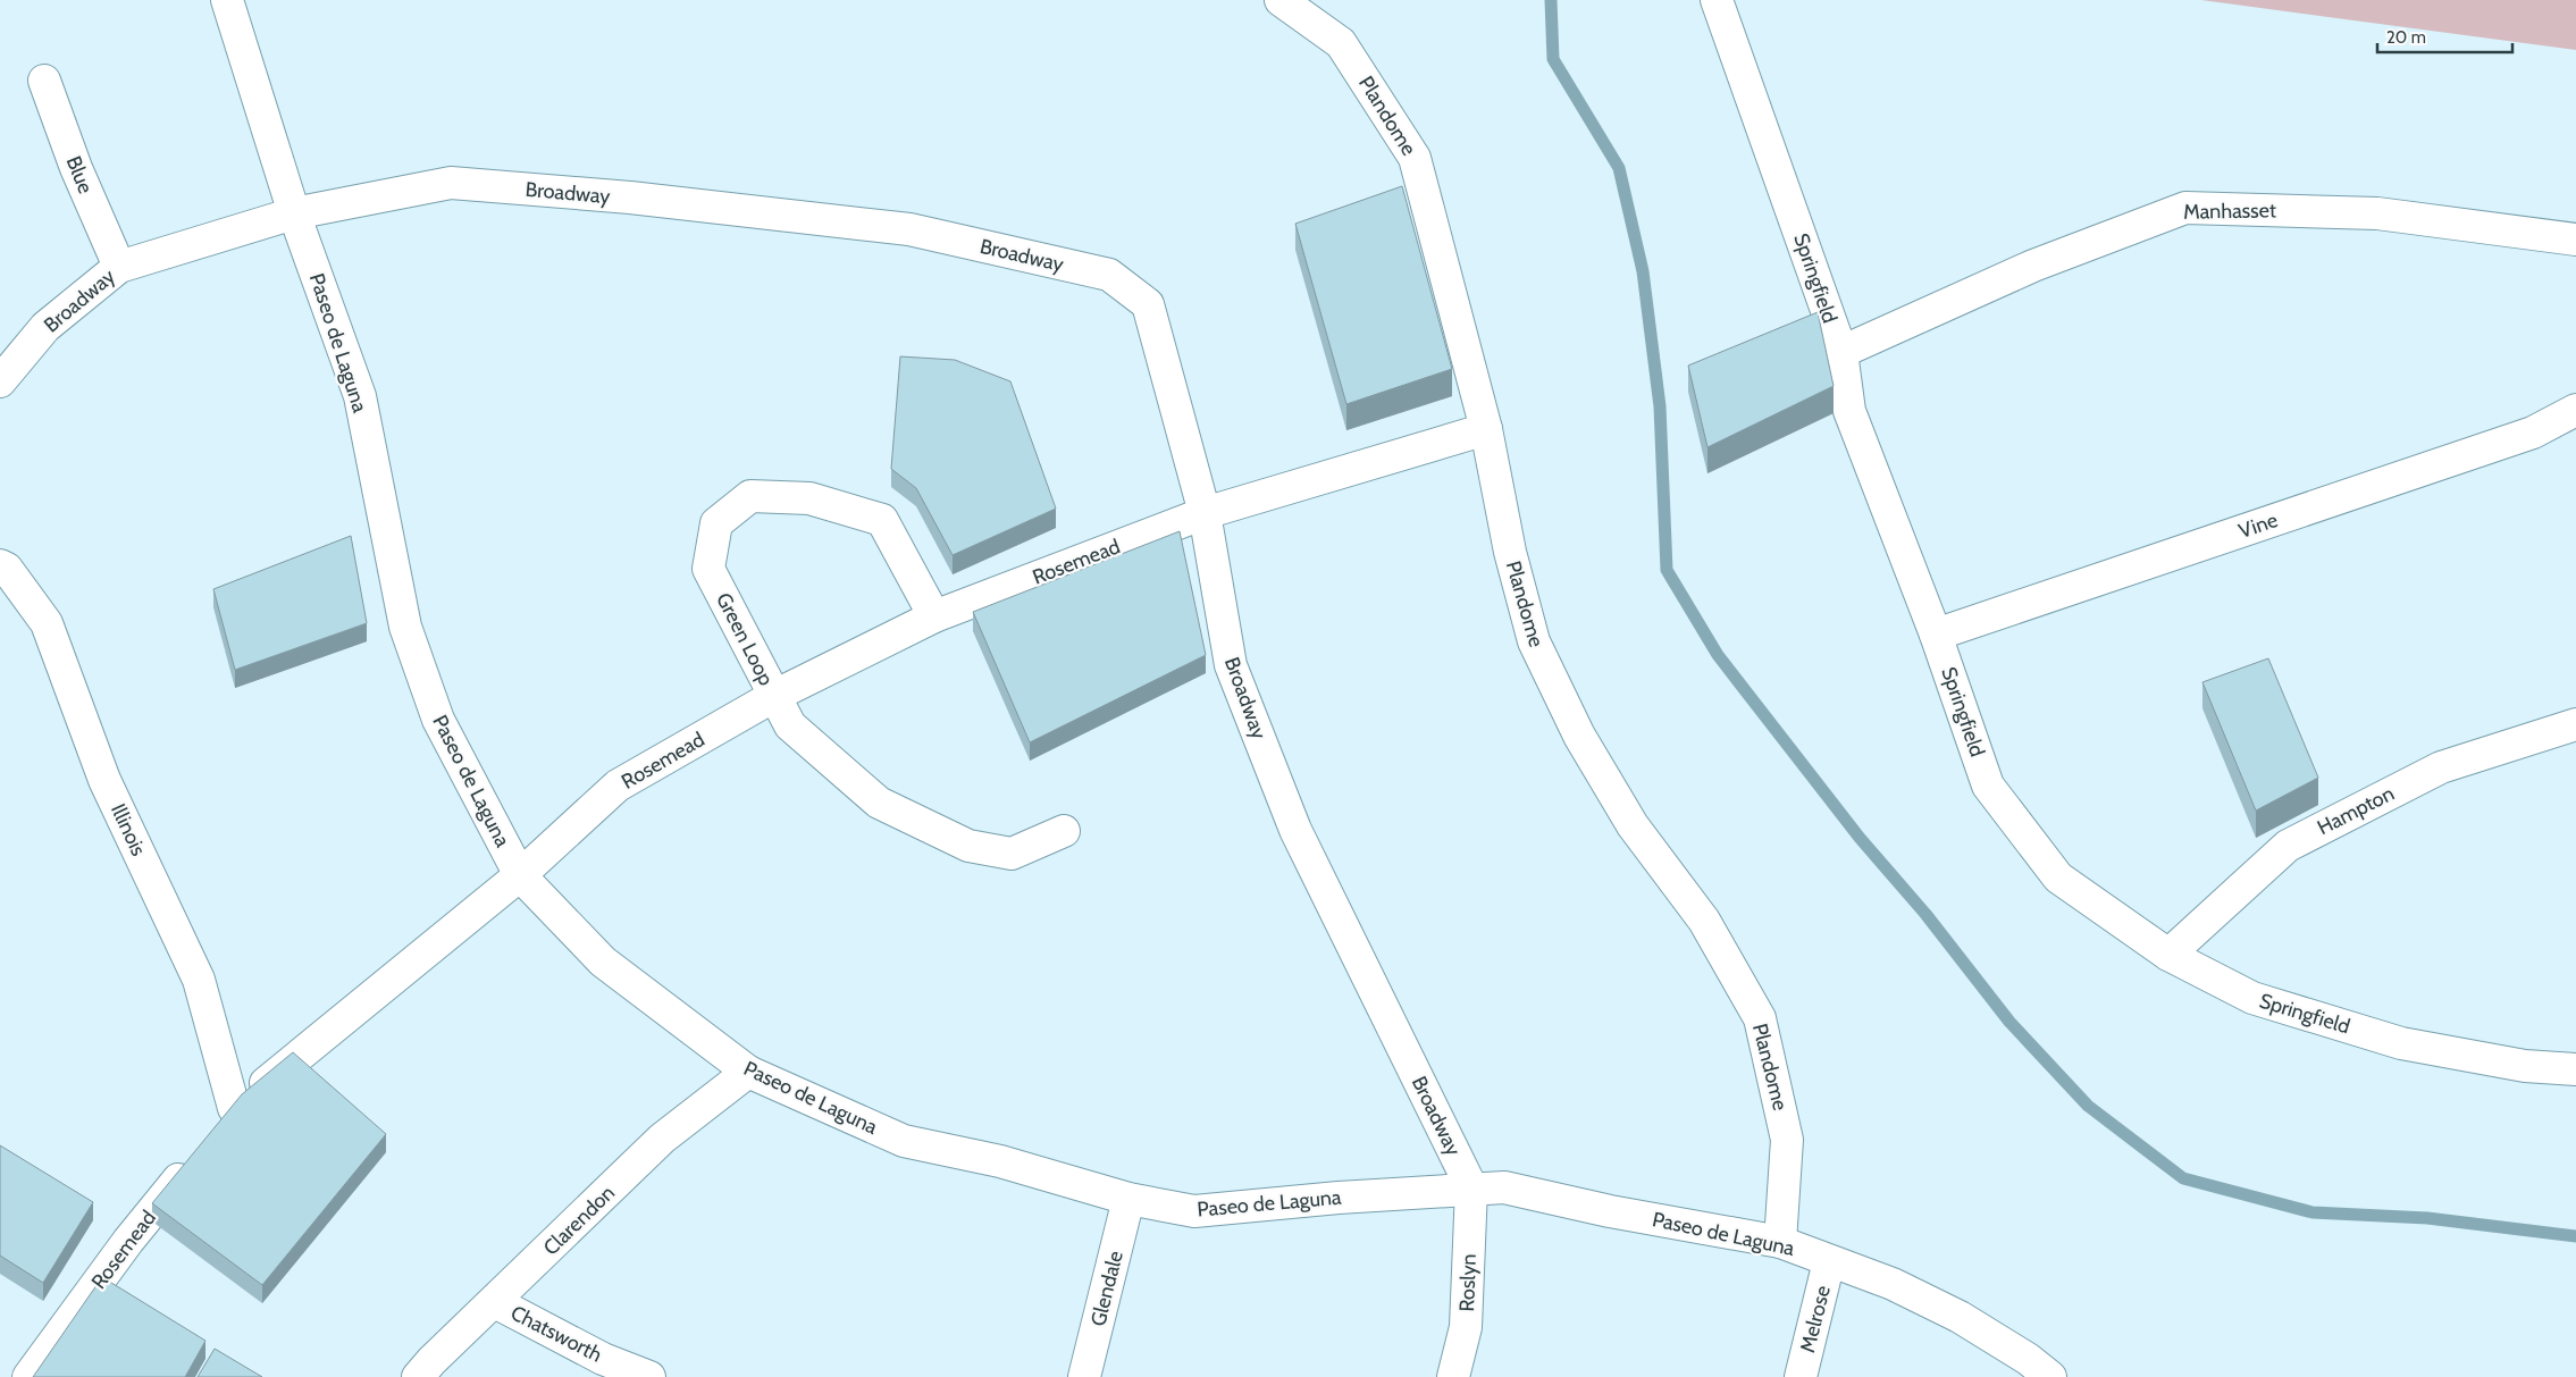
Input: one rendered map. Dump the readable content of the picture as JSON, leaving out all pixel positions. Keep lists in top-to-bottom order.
{
  "streets": {
    "street": [
      "Plandome",
      "Blue",
      "Broadway",
      "Manhasset",
      "Springfield",
      "Paseo de Laguna",
      "Vine",
      "Rosemead",
      "Green Loop",
      "Hampton",
      "Illinois",
      "Clarendon",
      "Roslyn",
      "Glendale",
      "Melrose",
      "Chatsworth"
    ]
  },
  "crossings": [
    ["Plandome", "Paseo de Laguna"],
    ["Plandome", "Rosemead"],
    ["Blue", "Broadway"],
    ["Broadway", "Paseo de Laguna"],
    ["Broadway", "Rosemead"],
    ["Broadway", "Roslyn"],
    ["Manhasset", "Springfield"],
    ["Springfield", "Vine"],
    ["Springfield", "Hampton"],
    ["Paseo de Laguna", "Rosemead"],
    ["Paseo de Laguna", "Clarendon"],
    ["Paseo de Laguna", "Roslyn"],
    ["Paseo de Laguna", "Glendale"],
    ["Paseo de Laguna", "Melrose"],
    ["Rosemead", "Green Loop"],
    ["Rosemead", "Illinois"],
    ["Clarendon", "Chatsworth"]
  ],
  "scale_bar": "20 m"
}
